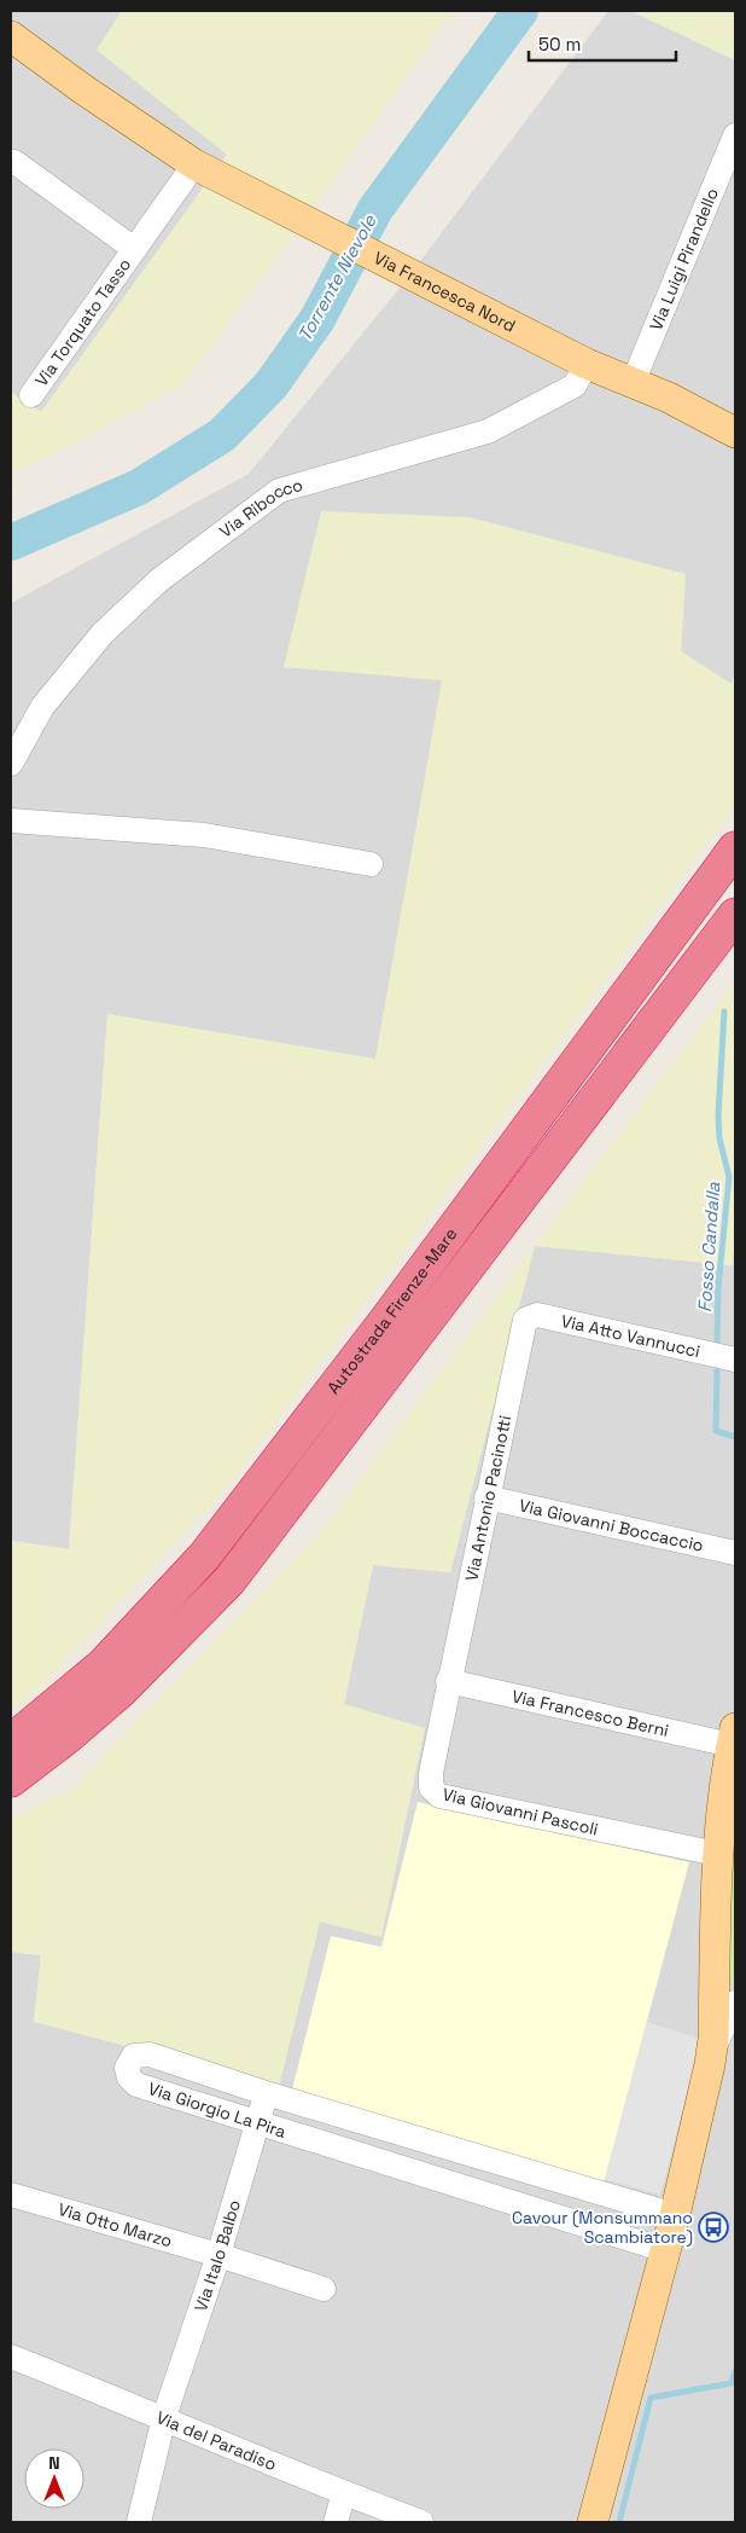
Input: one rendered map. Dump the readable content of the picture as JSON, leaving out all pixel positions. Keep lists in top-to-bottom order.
{
  "streets": {
    "highway": ["Autostrada Firenze-Mare"],
    "main road": ["Via Francesca Nord"],
    "street": [
      "Via Luigi Pirandello",
      "Via Torquato Tasso",
      "Via Ribocco",
      "Via Atto Vannucci",
      "Via Antonio Pacinotti",
      "Via Giovanni Boccaccio",
      "Via Francesco Berni",
      "Via Giovanni Pascoli",
      "Via Giorgio La Pira",
      "Via Otto Marzo",
      "Via Italo Balbo",
      "Via del Paradiso"
    ]
  },
  "crossings": [
    ["Via Luigi Pirandello", "Via Francesca Nord"],
    ["Via Francesca Nord", "Via Torquato Tasso"],
    ["Via Francesca Nord", "Via Ribocco"],
    ["Via Atto Vannucci", "Via Antonio Pacinotti"],
    ["Via Antonio Pacinotti", "Via Giovanni Boccaccio"],
    ["Via Antonio Pacinotti", "Via Francesco Berni"],
    ["Via Antonio Pacinotti", "Via Giovanni Pascoli"],
    ["Via Francesco Berni", "Via Giovanni Pascoli"],
    ["Via Giorgio La Pira", "Via Italo Balbo"],
    ["Via Otto Marzo", "Via Italo Balbo"],
    ["Via Italo Balbo", "Via del Paradiso"]
  ],
  "water": ["Torrente Nievole", "Fosso Candalla"],
  "places": {
    "bus stop": ["Cavour (Monsummano Scambiatore)"]
  },
  "scale_bar": "50 m",
  "north": "top"
}
